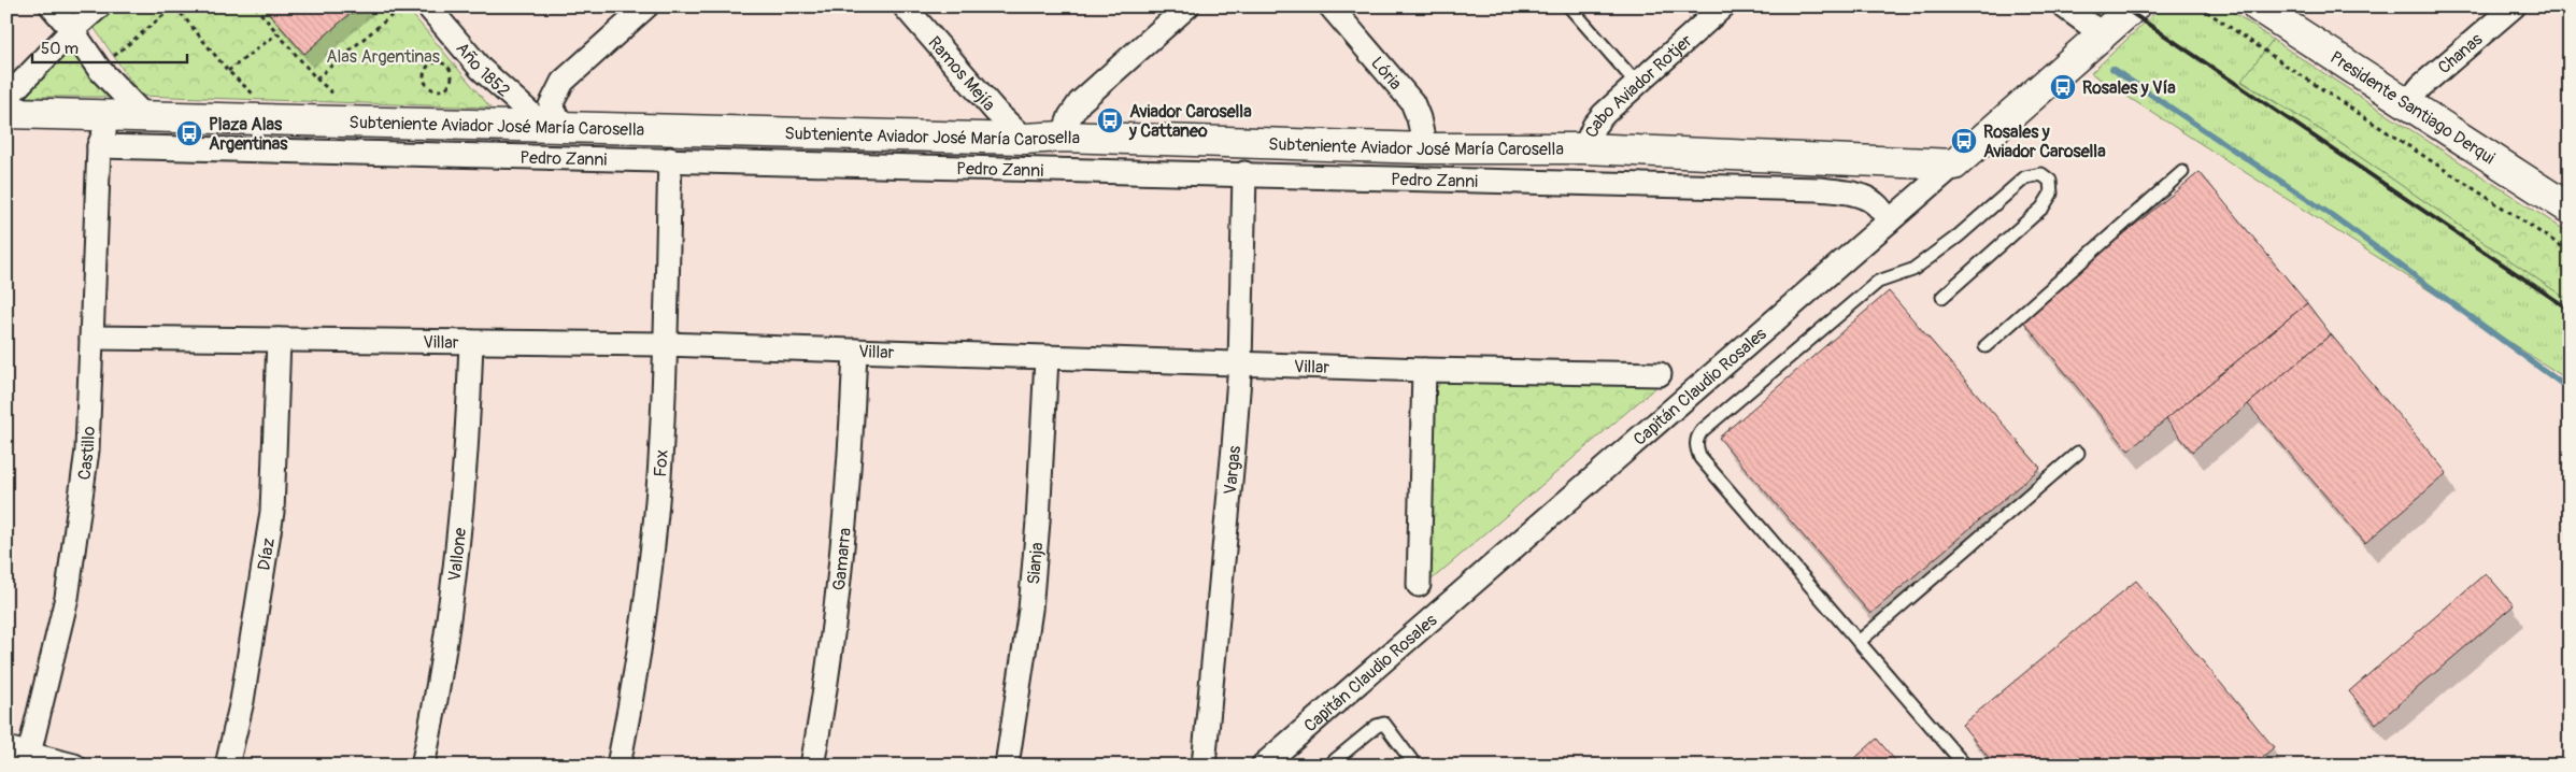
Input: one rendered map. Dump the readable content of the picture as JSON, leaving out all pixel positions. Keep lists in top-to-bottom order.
{
  "streets": {
    "street": [
      "Chanas",
      "Año 1852",
      "Lória",
      "Ramos Mejía",
      "Cabo Aviador Rotjer",
      "Presidente Santiago Derqui",
      "Subteniente Aviador José María Carosella",
      "Pedro Zanni",
      "Villar",
      "Capitán Claudio Rosales",
      "Castillo",
      "Fox",
      "Vargas",
      "Díaz",
      "Vallone",
      "Gamarra",
      "Sianja"
    ]
  },
  "crossings": [
    ["Chanas", "Presidente Santiago Derqui"],
    ["Año 1852", "Subteniente Aviador José María Carosella"],
    ["Lória", "Subteniente Aviador José María Carosella"],
    ["Ramos Mejía", "Subteniente Aviador José María Carosella"],
    ["Cabo Aviador Rotjer", "Subteniente Aviador José María Carosella"],
    ["Subteniente Aviador José María Carosella", "Capitán Claudio Rosales"],
    ["Pedro Zanni", "Capitán Claudio Rosales"],
    ["Pedro Zanni", "Castillo"],
    ["Pedro Zanni", "Fox"],
    ["Pedro Zanni", "Vargas"],
    ["Villar", "Castillo"],
    ["Villar", "Fox"],
    ["Villar", "Vargas"],
    ["Villar", "Díaz"],
    ["Villar", "Vallone"],
    ["Villar", "Gamarra"],
    ["Villar", "Sianja"]
  ],
  "parks": ["Alas Argentinas"],
  "places": {
    "bus stop": [
      "Rosales y Vía",
      "Aviador Carosella y Cattaneo",
      "Plaza Alas Argentinas",
      "Rosales y Aviador Carosella"
    ]
  },
  "scale_bar": "50 m"
}
